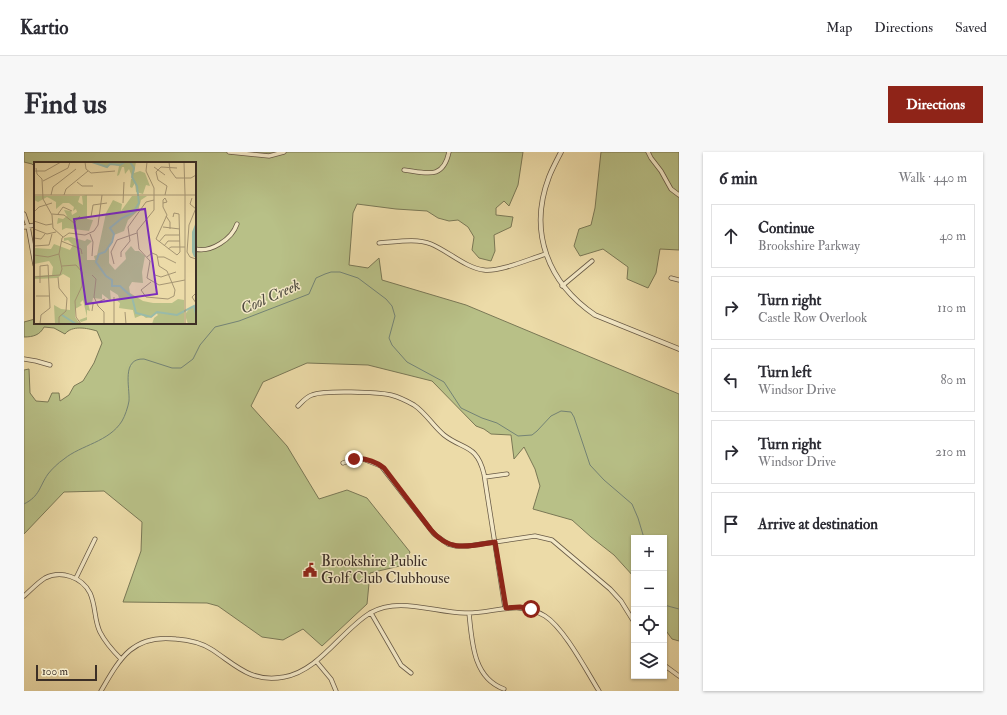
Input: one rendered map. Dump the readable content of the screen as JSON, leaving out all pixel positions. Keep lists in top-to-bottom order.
{
  "water": ["Cool Creek"],
  "places": {
    "public building": ["Brookshire Public Golf Club Clubhouse"]
  },
  "scale_bar": "100 m",
  "page": {
    "header": "Kartio",
    "nav": ["Map", "Directions", "Saved"],
    "buttons": "Directions",
    "title": "Find us",
    "heading": ["6 min", "Walk · 440 m"],
    "list": [
      ["Continue", "Brookshire Parkway", "40 m"],
      ["Turn right", "Castle Row Overlook", "110 m"],
      ["Turn left", "Windsor Drive", "80 m"],
      ["Turn right", "Windsor Drive", "210 m"],
      "Arrive at destination"
    ],
    "map_buttons": ["+", "−"],
    "scale": "100 m"
  }
}
